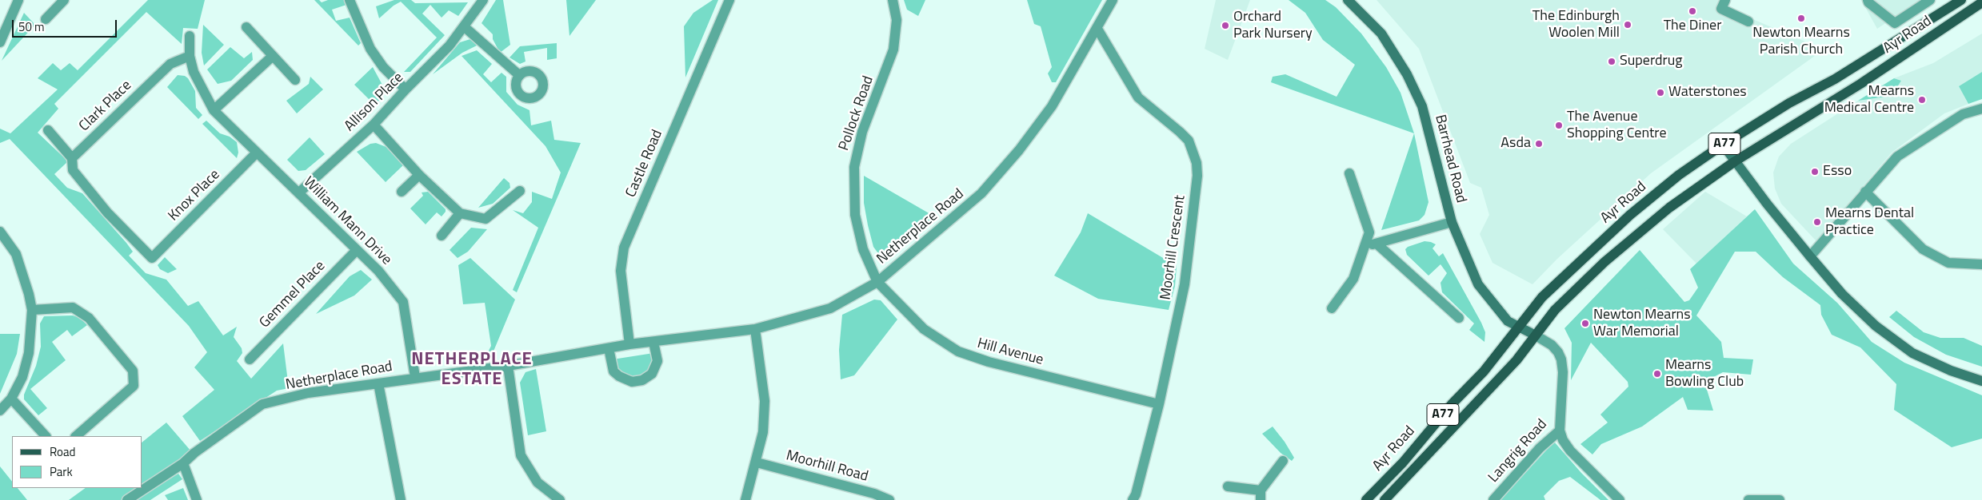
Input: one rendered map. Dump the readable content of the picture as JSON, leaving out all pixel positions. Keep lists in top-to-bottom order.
{
  "streets": {
    "main road": ["Ayr Road", "A77"],
    "street": [
      "Allison Place",
      "Clark Place",
      "Pollock Road",
      "Barrhead Road",
      "Castle Road",
      "Knox Place",
      "William Mann Drive",
      "Netherplace Road",
      "Moorhill Crescent",
      "Gemmel Place",
      "Hill Avenue",
      "Langrig Road",
      "Moorhill Road"
    ]
  },
  "crossings": [
    ["Ayr Road", "Barrhead Road"],
    ["Ayr Road", "Langrig Road"],
    ["Allison Place", "William Mann Drive"],
    ["Clark Place", "Knox Place"],
    ["Clark Place", "William Mann Drive"],
    ["Pollock Road", "Netherplace Road"],
    ["Pollock Road", "Hill Avenue"],
    ["Barrhead Road", "Langrig Road"],
    ["Castle Road", "Netherplace Road"],
    ["Knox Place", "William Mann Drive"],
    ["William Mann Drive", "Netherplace Road"],
    ["William Mann Drive", "Gemmel Place"],
    ["Netherplace Road", "Moorhill Crescent"],
    ["Netherplace Road", "Hill Avenue"],
    ["Moorhill Crescent", "Hill Avenue"]
  ],
  "districts": ["NETHERPLACE ESTATE"],
  "places": [
    "The Diner",
    "Newton Mearns Parish Church",
    "The Edinburgh Woolen Mill",
    "Orchard Park Nursery",
    "Superdrug",
    "Waterstones",
    "Mearns Medical Centre",
    "The Avenue Shopping Centre",
    "Asda",
    "Esso",
    "Mearns Dental Practice",
    "Newton Mearns War Memorial",
    "Mearns Bowling Club"
  ],
  "legend": ["Road", "Park"],
  "scale_bar": "50 m"
}
